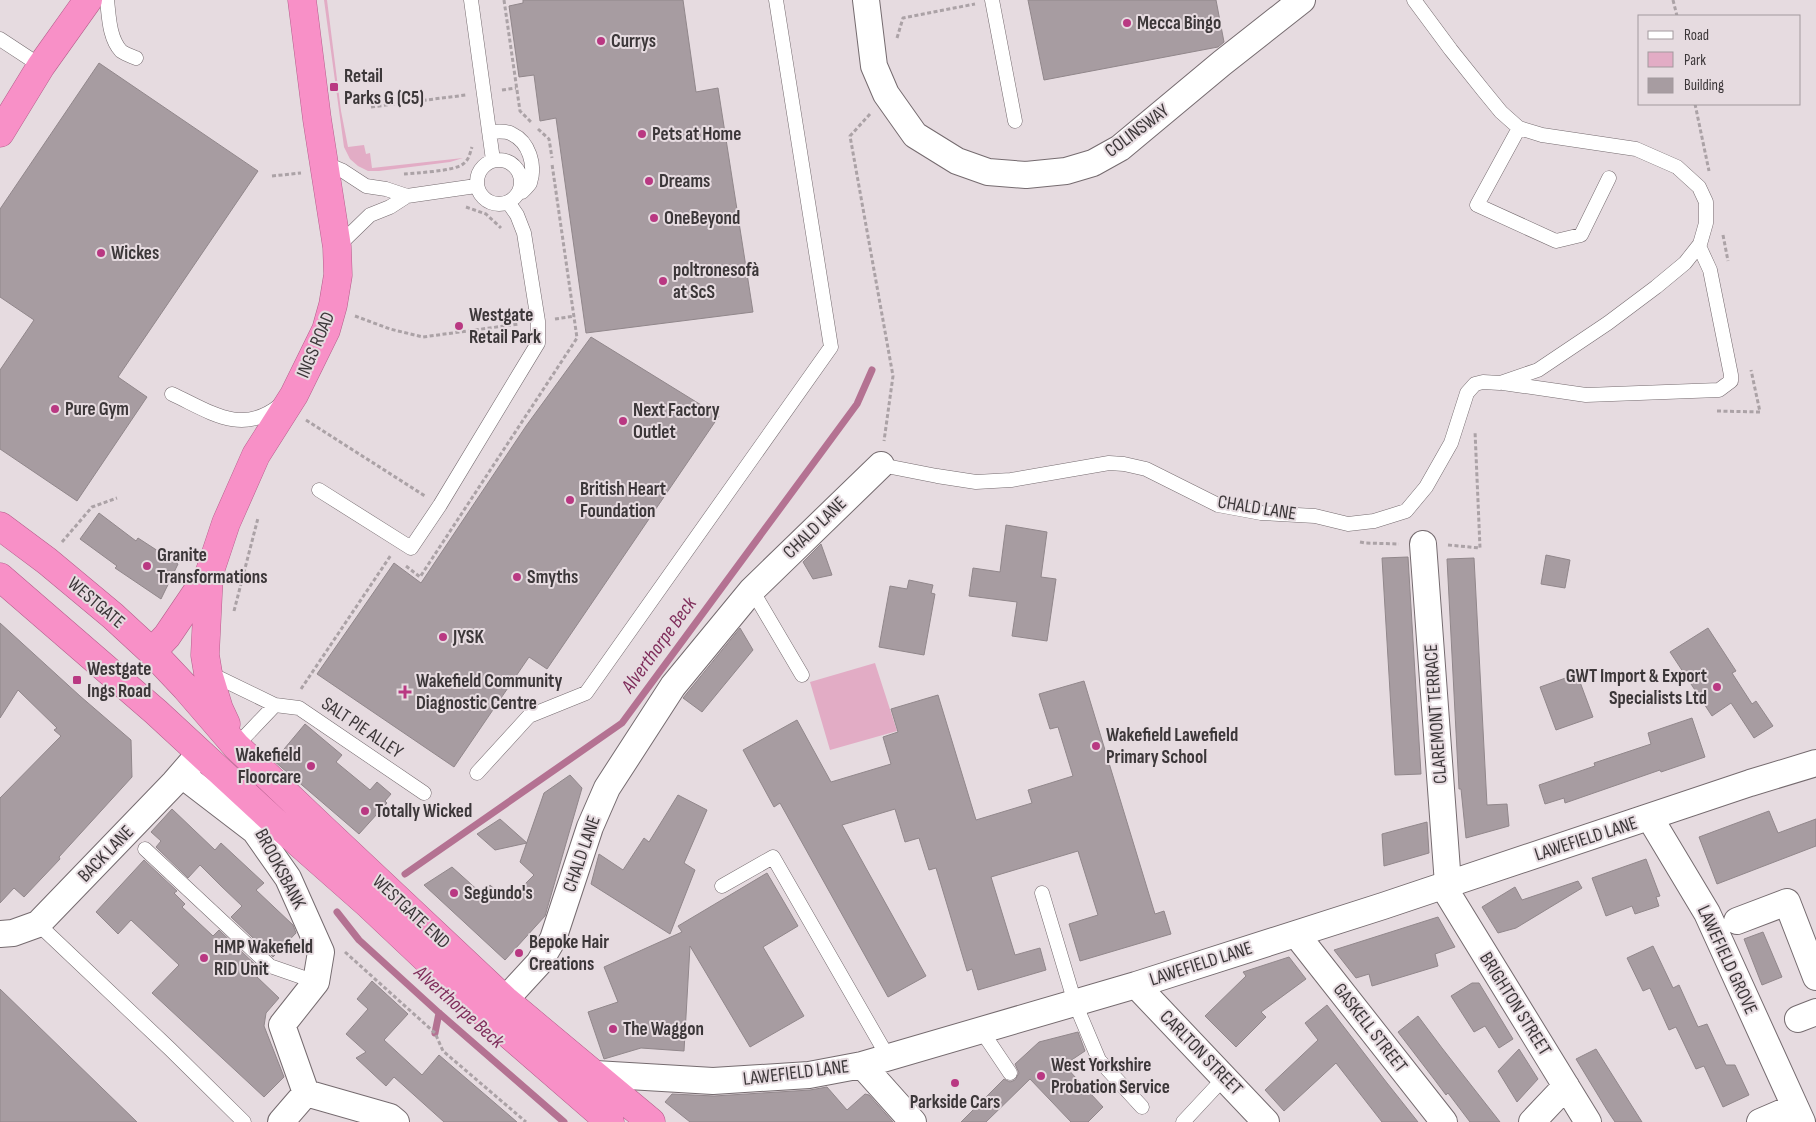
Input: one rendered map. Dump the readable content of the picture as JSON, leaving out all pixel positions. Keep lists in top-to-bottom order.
{
  "streets": {
    "highway": ["INGS ROAD", "WESTGATE", "WESTGATE END"],
    "street": [
      "COLINSWAY",
      "CHALD LANE",
      "CLAREMONT TERRACE",
      "LAWEFIELD LANE",
      "BACK LANE",
      "BROOKSBANK",
      "LAWEFIELD GROVE",
      "BRIGHTON STREET",
      "GASKELL STREET",
      "CARLTON STREET"
    ],
    "lane": ["SALT PIE ALLEY"]
  },
  "crossings": [
    ["INGS ROAD", "WESTGATE"],
    ["CHALD LANE", "WESTGATE END"],
    ["WESTGATE", "SALT PIE ALLEY"],
    ["CLAREMONT TERRACE", "LAWEFIELD LANE"],
    ["CLAREMONT TERRACE", "BRIGHTON STREET"],
    ["LAWEFIELD LANE", "WESTGATE END"],
    ["LAWEFIELD LANE", "LAWEFIELD GROVE"],
    ["LAWEFIELD LANE", "BRIGHTON STREET"],
    ["LAWEFIELD LANE", "GASKELL STREET"],
    ["LAWEFIELD LANE", "CARLTON STREET"],
    ["BACK LANE", "WESTGATE END"],
    ["BROOKSBANK", "WESTGATE END"]
  ],
  "water": ["Alverthorpe Beck"],
  "places": {
    "other": [
      "Mecca Bingo",
      "Currys",
      "Pets at Home",
      "Dreams",
      "OneBeyond",
      "Wickes",
      "poltronesofà at ScS",
      "Westgate Retail Park",
      "Pure Gym",
      "Next Factory Outlet",
      "British Heart Foundation",
      "Granite Transformations",
      "Smyths",
      "JYSK",
      "GWT Import & Export Specialists Ltd",
      "Wakefield Lawefield Primary School",
      "Wakefield Floorcare",
      "Totally Wicked",
      "Segundo's",
      "Bepoke Hair Creations",
      "HMP Wakefield RID Unit",
      "The Waggon",
      "West Yorkshire Probation Service",
      "Parkside Cars"
    ],
    "transit": ["Retail Parks G (C5)", "Westgate Ings Road"],
    "health": ["Wakefield Community Diagnostic Centre"]
  },
  "legend": ["Road", "Park", "Building"]
}
